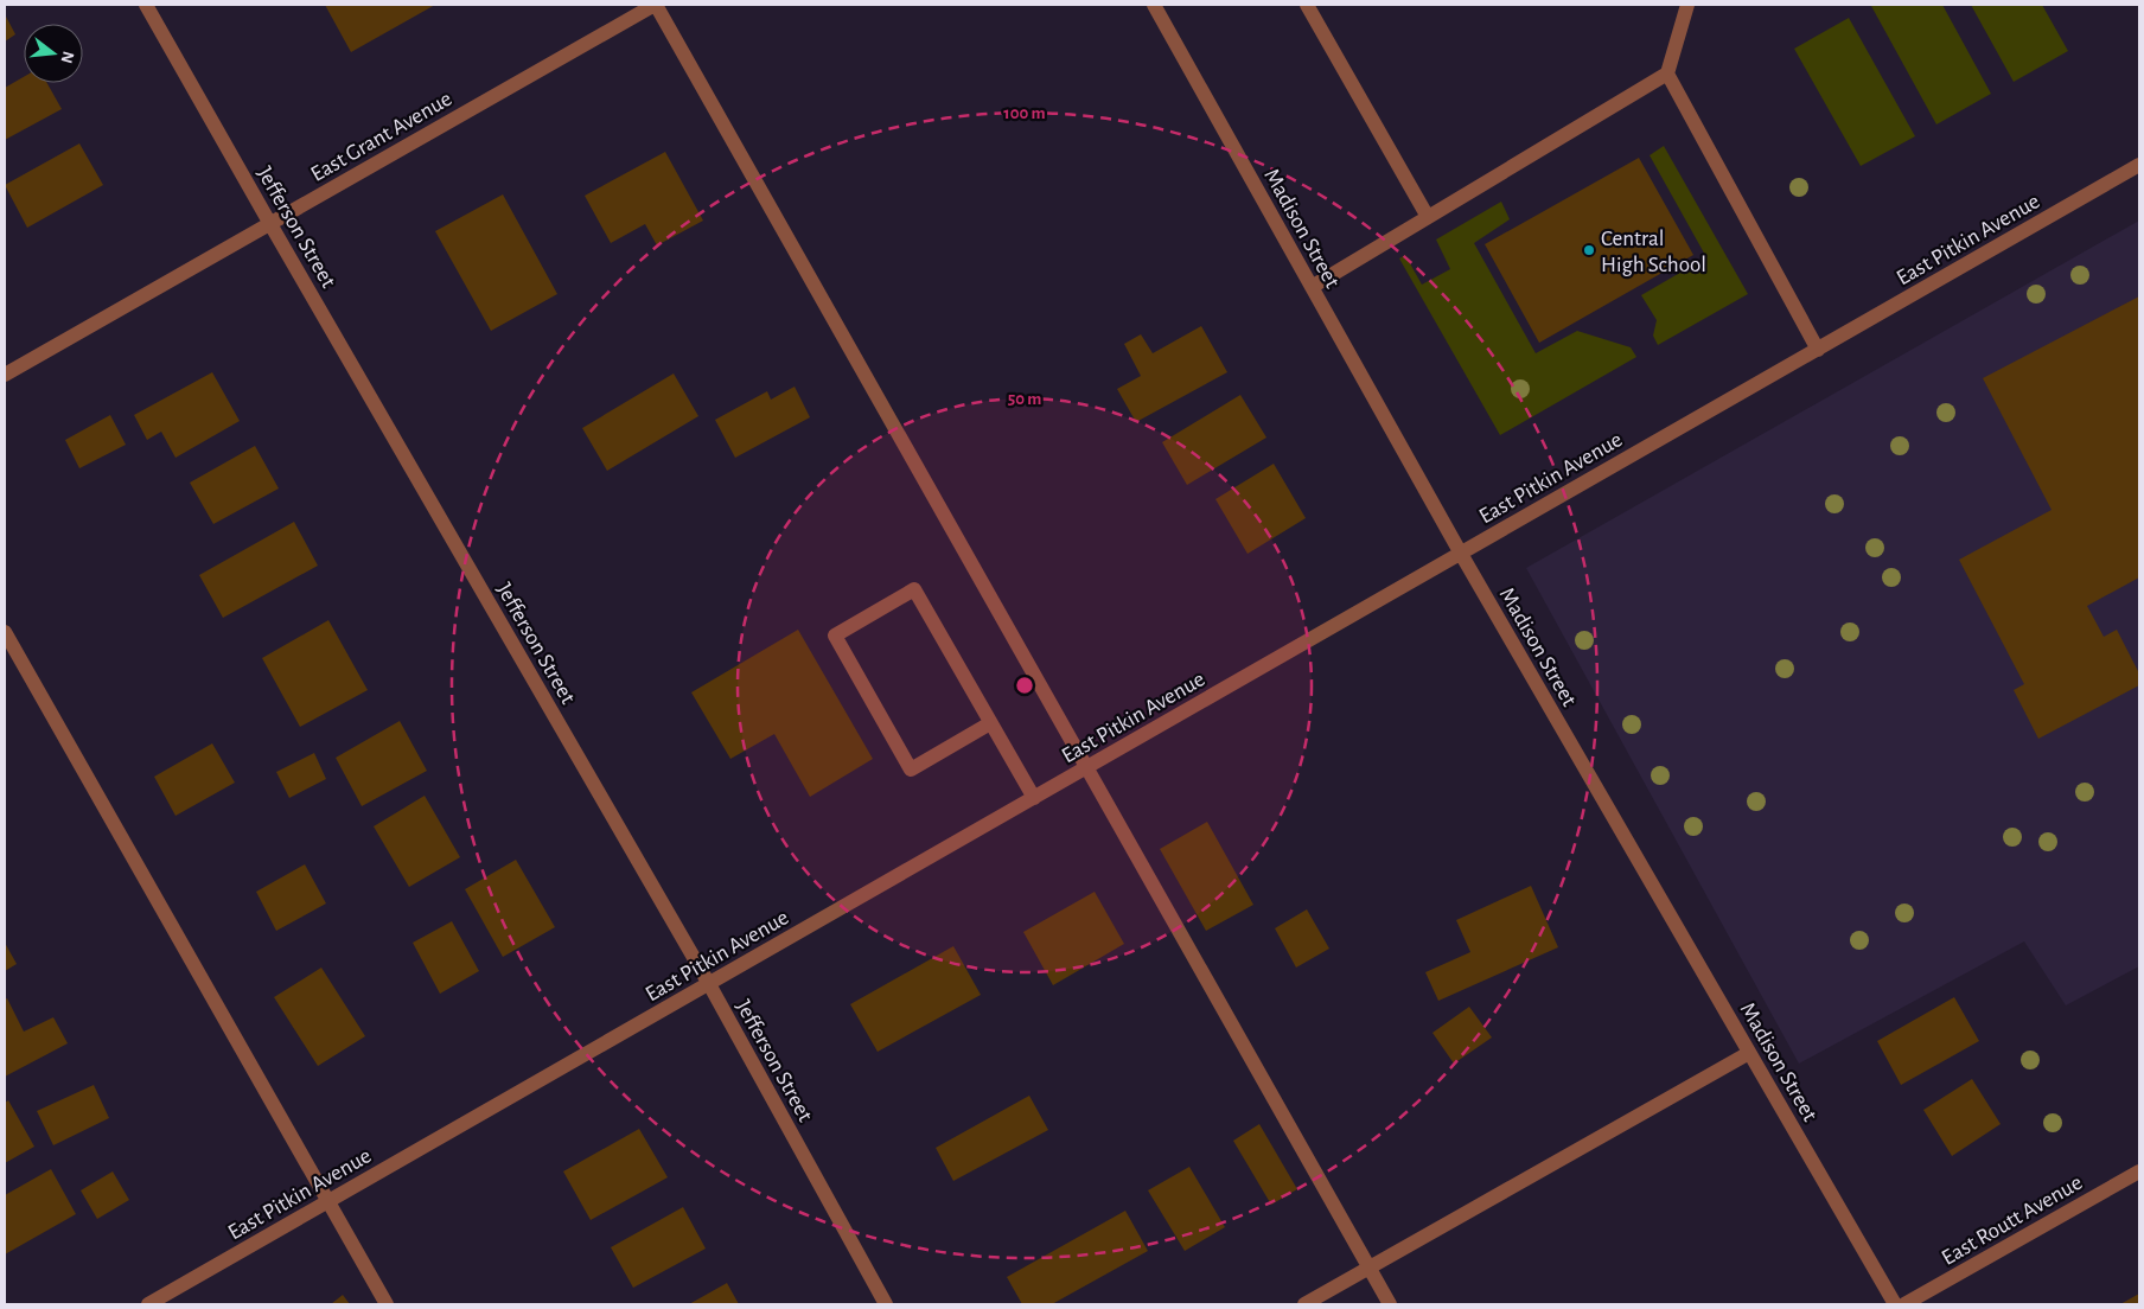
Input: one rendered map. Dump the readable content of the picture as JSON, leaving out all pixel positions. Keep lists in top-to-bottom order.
{
  "streets": {
    "street": [
      "East Grant Avenue",
      "Jefferson Street",
      "Madison Street",
      "East Pitkin Avenue",
      "East Routt Avenue"
    ]
  },
  "crossings": [
    ["East Grant Avenue", "Jefferson Street"],
    ["Jefferson Street", "East Pitkin Avenue"],
    ["Madison Street", "East Pitkin Avenue"]
  ],
  "places": ["Central High School"],
  "north": "right",
  "rings": ["100 m", "50 m"]
}
